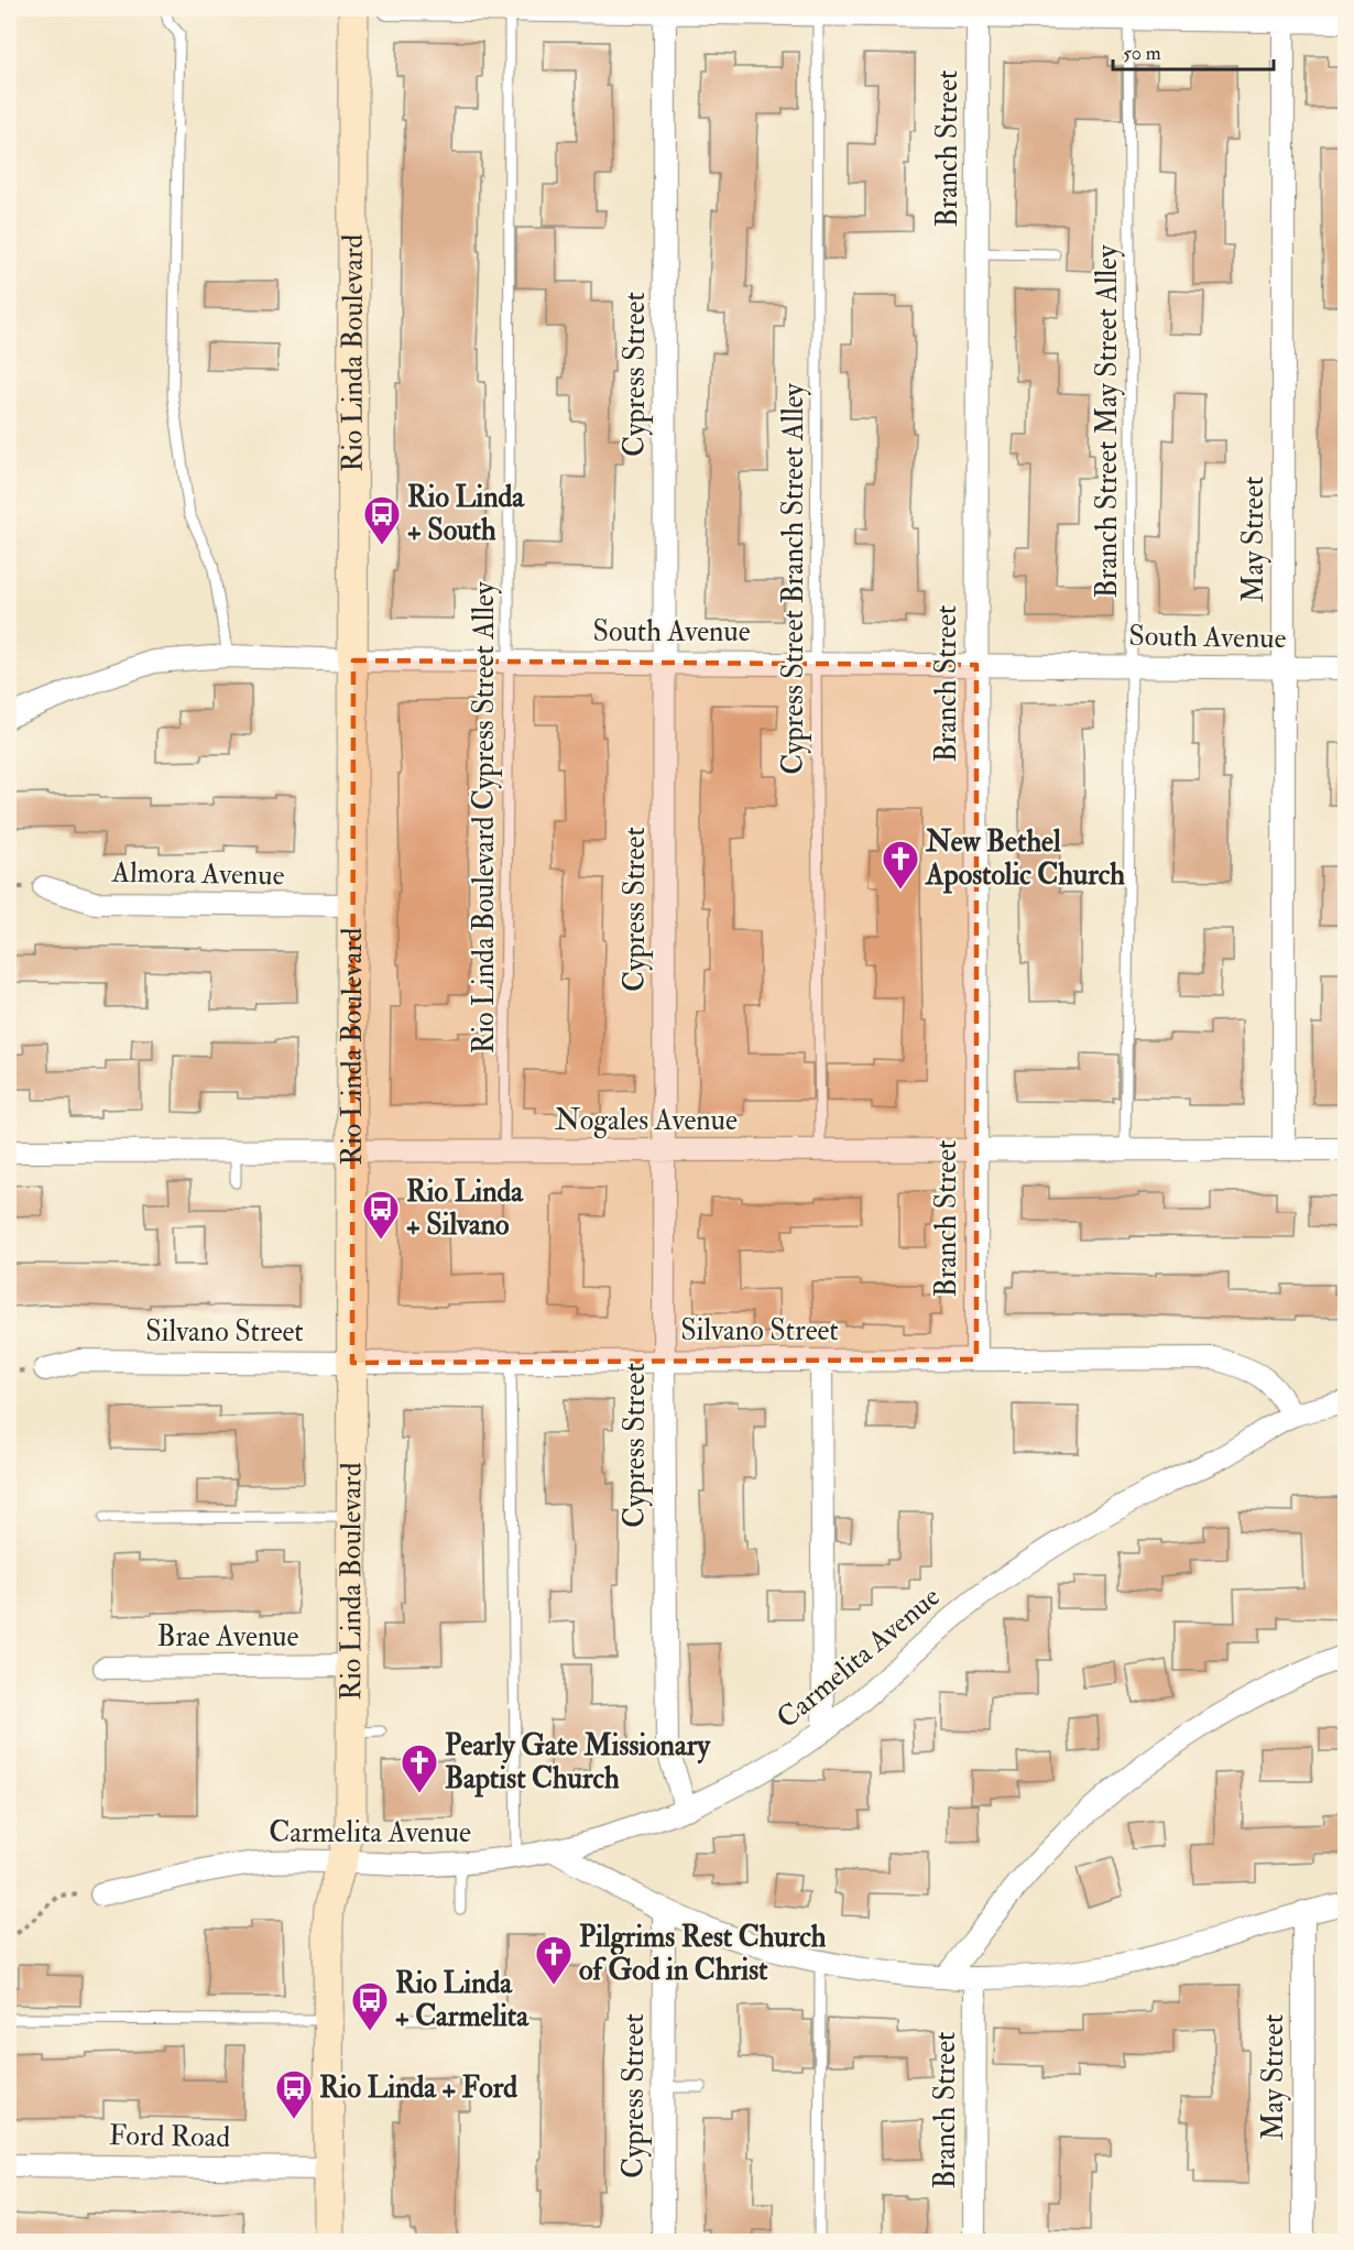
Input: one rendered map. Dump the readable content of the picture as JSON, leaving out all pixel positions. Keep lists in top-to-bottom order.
{
  "streets": {
    "main road": ["Rio Linda Boulevard"],
    "street": [
      "Branch Street",
      "Cypress Street",
      "May Street",
      "South Avenue",
      "Almora Avenue",
      "Nogales Avenue",
      "Silvano Street",
      "Brae Avenue",
      "Carmelita Avenue",
      "Ford Road"
    ],
    "lane": ["Branch Street May Street Alley", "Cypress Street Branch Street Alley", "Rio Linda Boulevard Cypress Street Alley"]
  },
  "crossings": [
    ["Branch Street", "South Avenue"],
    ["Branch Street", "Nogales Avenue"],
    ["Branch Street", "Silvano Street"],
    ["Rio Linda Boulevard", "South Avenue"],
    ["Rio Linda Boulevard", "Almora Avenue"],
    ["Rio Linda Boulevard", "Nogales Avenue"],
    ["Rio Linda Boulevard", "Silvano Street"],
    ["Rio Linda Boulevard", "Brae Avenue"],
    ["Rio Linda Boulevard", "Carmelita Avenue"],
    ["Rio Linda Boulevard", "Ford Road"],
    ["Cypress Street", "South Avenue"],
    ["Cypress Street", "Nogales Avenue"],
    ["Cypress Street", "Silvano Street"],
    ["Cypress Street", "Carmelita Avenue"],
    ["Branch Street May Street Alley", "South Avenue"],
    ["Branch Street May Street Alley", "Nogales Avenue"],
    ["May Street", "South Avenue"],
    ["May Street", "Nogales Avenue"],
    ["Cypress Street Branch Street Alley", "South Avenue"],
    ["Cypress Street Branch Street Alley", "Nogales Avenue"],
    ["South Avenue", "Rio Linda Boulevard Cypress Street Alley"],
    ["Rio Linda Boulevard Cypress Street Alley", "Nogales Avenue"],
    ["Silvano Street", "Carmelita Avenue"]
  ],
  "places": {
    "bus stop": [
      "Rio Linda + South",
      "Rio Linda + Silvano",
      "Rio Linda + Carmelita",
      "Rio Linda + Ford"
    ],
    "church": ["New Bethel Apostolic Church", "Pearly Gate Missionary Baptist Church", "Pilgrims Rest Church of God in Christ"]
  },
  "scale_bar": "50 m"
}
